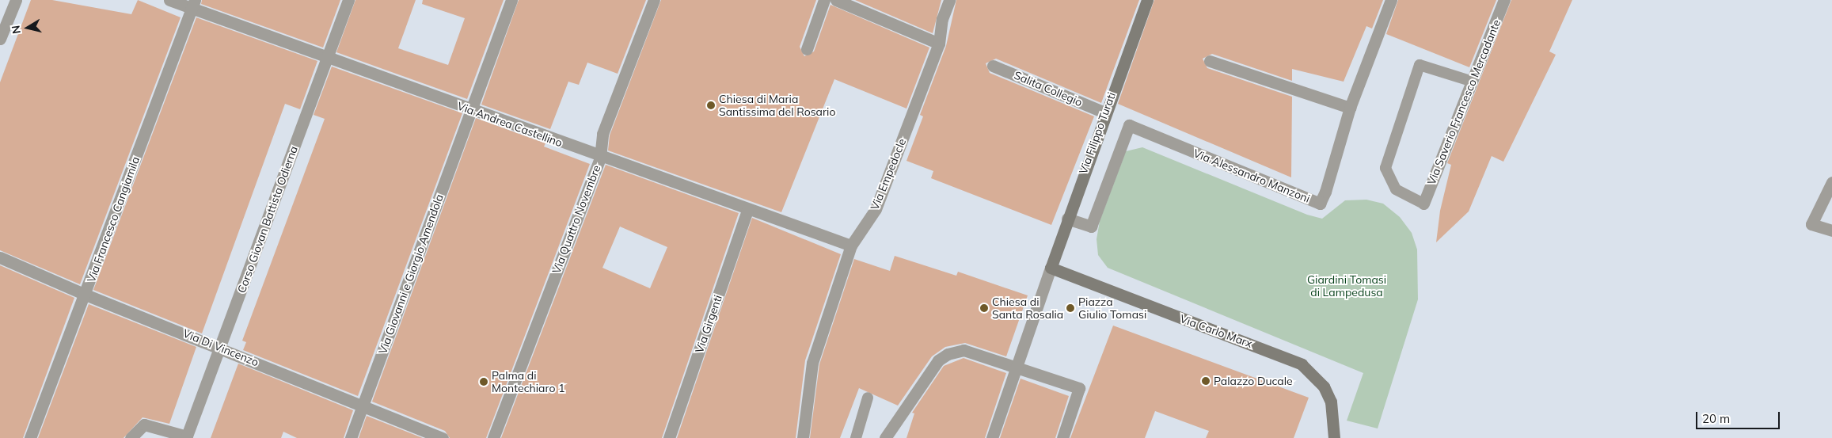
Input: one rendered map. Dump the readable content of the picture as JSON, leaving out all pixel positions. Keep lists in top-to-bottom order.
{
  "streets": {
    "main road": ["Via Filippo Turati", "Via Carlo Marx"],
    "street": [
      "Salita Collegio",
      "Via Saverio Francesco Mercadante",
      "Via Andrea Castellino",
      "Via Empedocle",
      "Via Alessandro Manzoni",
      "Via Francesco Cangiamila",
      "Corso Giovan Battista Odierna",
      "Via Quattro Novembre",
      "Via Giovanni e Giorgio Amendola",
      "Via Girgenti",
      "Via Di Vincenzo"
    ]
  },
  "crossings": [
    ["Salita Collegio", "Via Filippo Turati"],
    ["Via Andrea Castellino", "Via Empedocle"],
    ["Via Andrea Castellino", "Via Francesco Cangiamila"],
    ["Via Andrea Castellino", "Corso Giovan Battista Odierna"],
    ["Via Andrea Castellino", "Via Quattro Novembre"],
    ["Via Andrea Castellino", "Via Giovanni e Giorgio Amendola"],
    ["Via Andrea Castellino", "Via Girgenti"],
    ["Via Filippo Turati", "Via Alessandro Manzoni"],
    ["Via Filippo Turati", "Via Carlo Marx"],
    ["Via Francesco Cangiamila", "Via Di Vincenzo"],
    ["Corso Giovan Battista Odierna", "Via Di Vincenzo"],
    ["Via Giovanni e Giorgio Amendola", "Via Di Vincenzo"]
  ],
  "parks": ["Giardini Tomasi di Lampedusa"],
  "places": [
    "Chiesa di Maria Santissima del Rosario",
    "Chiesa di Santa Rosalia",
    "Piazza Giulio Tomasi",
    "Palazzo Ducale",
    "Palma di Montechiaro 1"
  ],
  "scale_bar": "20 m",
  "north": "left"
}
